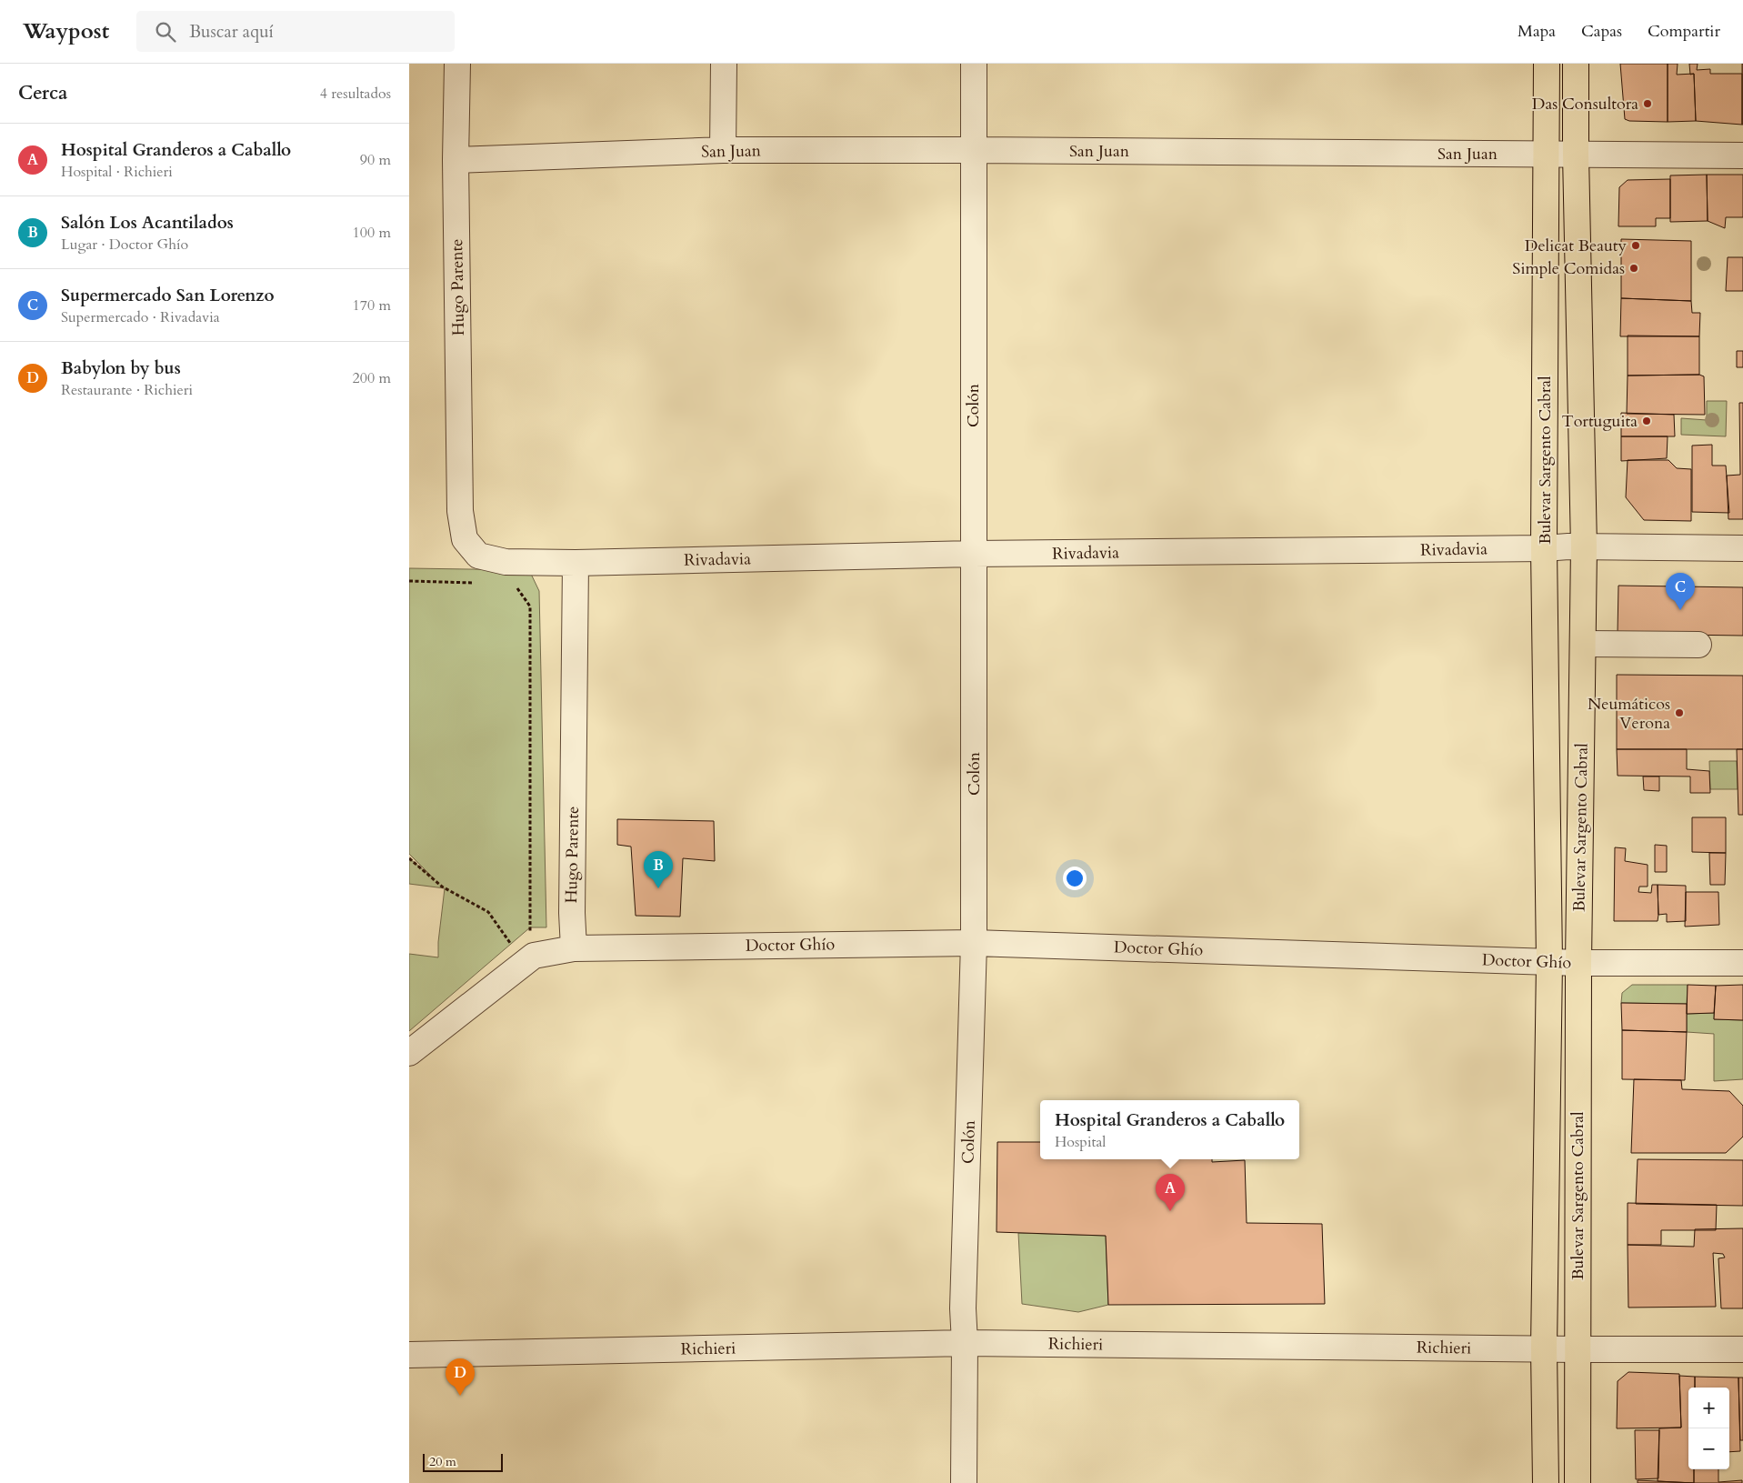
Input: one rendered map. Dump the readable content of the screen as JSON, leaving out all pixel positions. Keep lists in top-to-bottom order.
{
  "streets": {
    "main road": ["Bulevar Sargento Cabral"],
    "street": [
      "San Juan",
      "Hugo Parente",
      "Colón",
      "Rivadavia",
      "Doctor Ghío",
      "Richieri"
    ]
  },
  "crossings": [
    ["San Juan", "Hugo Parente"],
    ["San Juan", "Colón"],
    ["San Juan", "Bulevar Sargento Cabral"],
    ["Hugo Parente", "Rivadavia"],
    ["Hugo Parente", "Doctor Ghío"],
    ["Colón", "Rivadavia"],
    ["Colón", "Doctor Ghío"],
    ["Colón", "Richieri"],
    ["Bulevar Sargento Cabral", "Rivadavia"],
    ["Bulevar Sargento Cabral", "Doctor Ghío"],
    ["Bulevar Sargento Cabral", "Richieri"]
  ],
  "places": [
    "Das Consultora",
    "Delicat Beauty",
    "Simple Comidas",
    "Tortuguita",
    "Neumáticos Verona"
  ],
  "scale_bar": "20 m",
  "page": {
    "header": "Waypost",
    "search": "Buscar aquí",
    "nav": ["Mapa", "Capas", "Compartir"],
    "heading": ["Cerca", "4 resultados"],
    "list": [
      {
        "mark": "A",
        "name": "Hospital Granderos a Caballo",
        "note": "Hospital · Richieri",
        "value": "90 m"
      },
      {
        "mark": "B",
        "name": "Salón Los Acantilados",
        "note": "Lugar · Doctor Ghío",
        "value": "100 m"
      },
      {
        "mark": "C",
        "name": "Supermercado San Lorenzo",
        "note": "Supermercado · Rivadavia",
        "value": "170 m"
      },
      {
        "mark": "D",
        "name": "Babylon by bus",
        "note": "Restaurante · Richieri",
        "value": "200 m"
      }
    ],
    "pins": [
      "C",
      "B",
      "A",
      "D"
    ],
    "popup": ["Hospital Granderos a Caballo", "Hospital"],
    "map_buttons": ["+", "−"],
    "scale": "20 m"
  }
}
